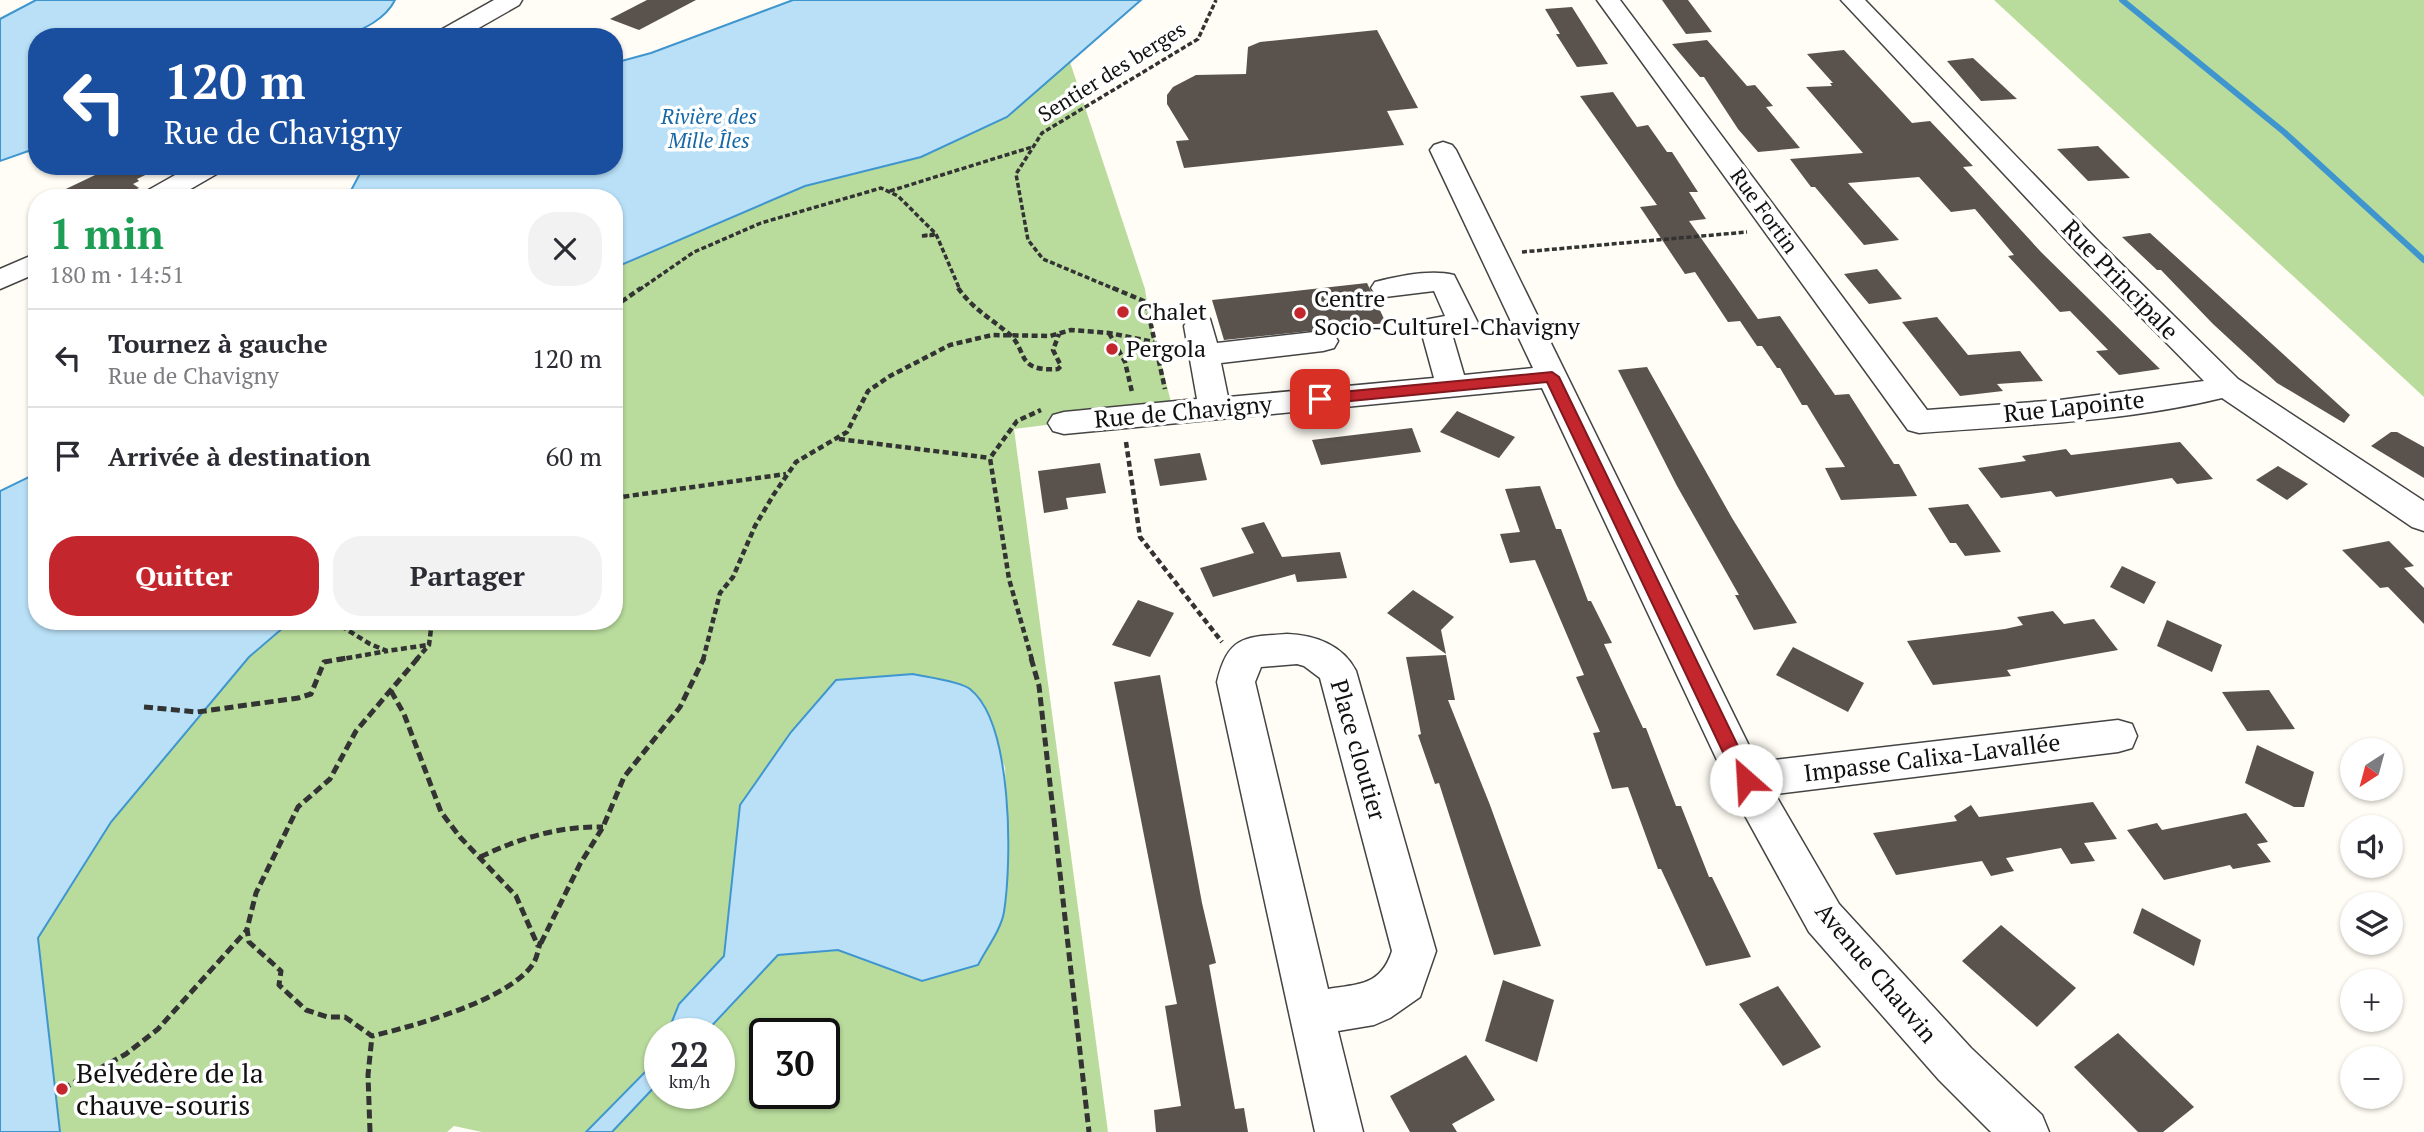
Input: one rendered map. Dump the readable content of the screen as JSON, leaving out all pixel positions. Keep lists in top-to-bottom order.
{
  "streets": {
    "street": [
      "Rue Fortin",
      "Rue Principale",
      "Rue Lapointe",
      "Rue de Chavigny",
      "Place cloutier",
      "Impasse Calixa-Lavallée",
      "Avenue Chauvin"
    ],
    "path": ["Sentier des berges"]
  },
  "crossings": [
    ["Rue Fortin", "Rue Lapointe"],
    ["Rue Principale", "Rue Lapointe"],
    ["Rue de Chavigny", "Avenue Chauvin"],
    ["Impasse Calixa-Lavallée", "Avenue Chauvin"]
  ],
  "water": ["Rivière des Mille Îles"],
  "places": [
    "Chalet",
    "Centre Socio-Culturel-Chavigny",
    "Pergola",
    "Belvédère de la chauve-souris"
  ],
  "north": "bottom left",
  "page": {
    "turn": ["120 m", "Rue de Chavigny"],
    "heading": ["1 min", "180 m · 14:51"],
    "list": [
      {
        "name": "Tournez à gauche",
        "note": "Rue de Chavigny",
        "value": "120 m"
      },
      {
        "name": "Arrivée à destination",
        "value": "60 m"
      }
    ],
    "buttons": ["Quitter", "Partager"],
    "map_buttons": ["+", "−"],
    "speed": "22 km/h",
    "limit": "30"
  }
}
